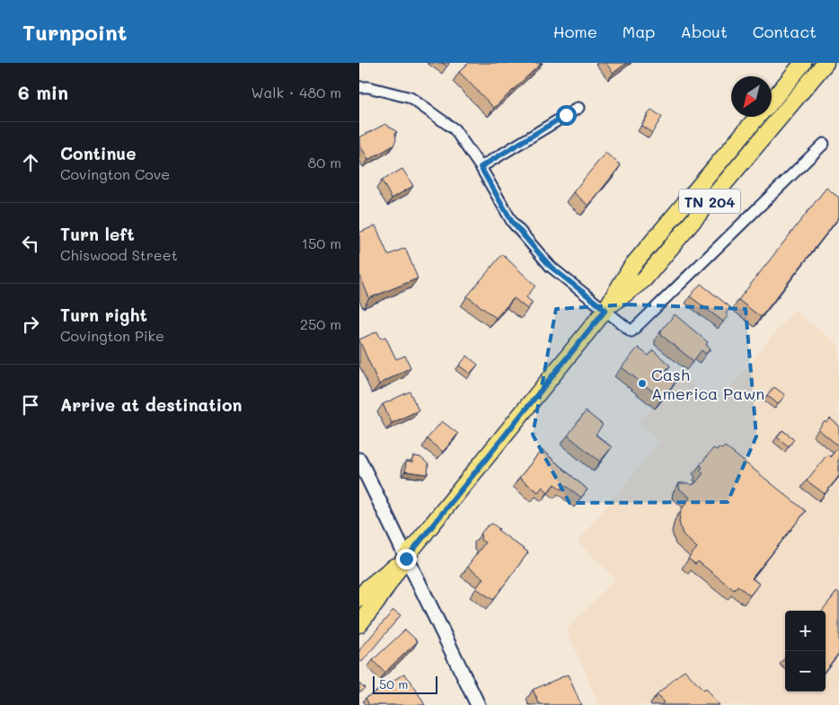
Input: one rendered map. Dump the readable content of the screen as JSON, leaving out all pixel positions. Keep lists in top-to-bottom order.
{
  "streets": {
    "main road": ["TN 204"]
  },
  "places": ["Cash America Pawn"],
  "scale_bar": "50 m",
  "north": "bottom left",
  "page": {
    "header": "Turnpoint",
    "nav": [
      "Home",
      "Map",
      "About",
      "Contact"
    ],
    "heading": ["6 min", "Walk · 480 m"],
    "list": [
      ["Continue", "Covington Cove", "80 m"],
      ["Turn left", "Chiswood Street", "150 m"],
      ["Turn right", "Covington Pike", "250 m"],
      "Arrive at destination"
    ],
    "map_buttons": ["+", "−"],
    "scale": "50 m"
  }
}
